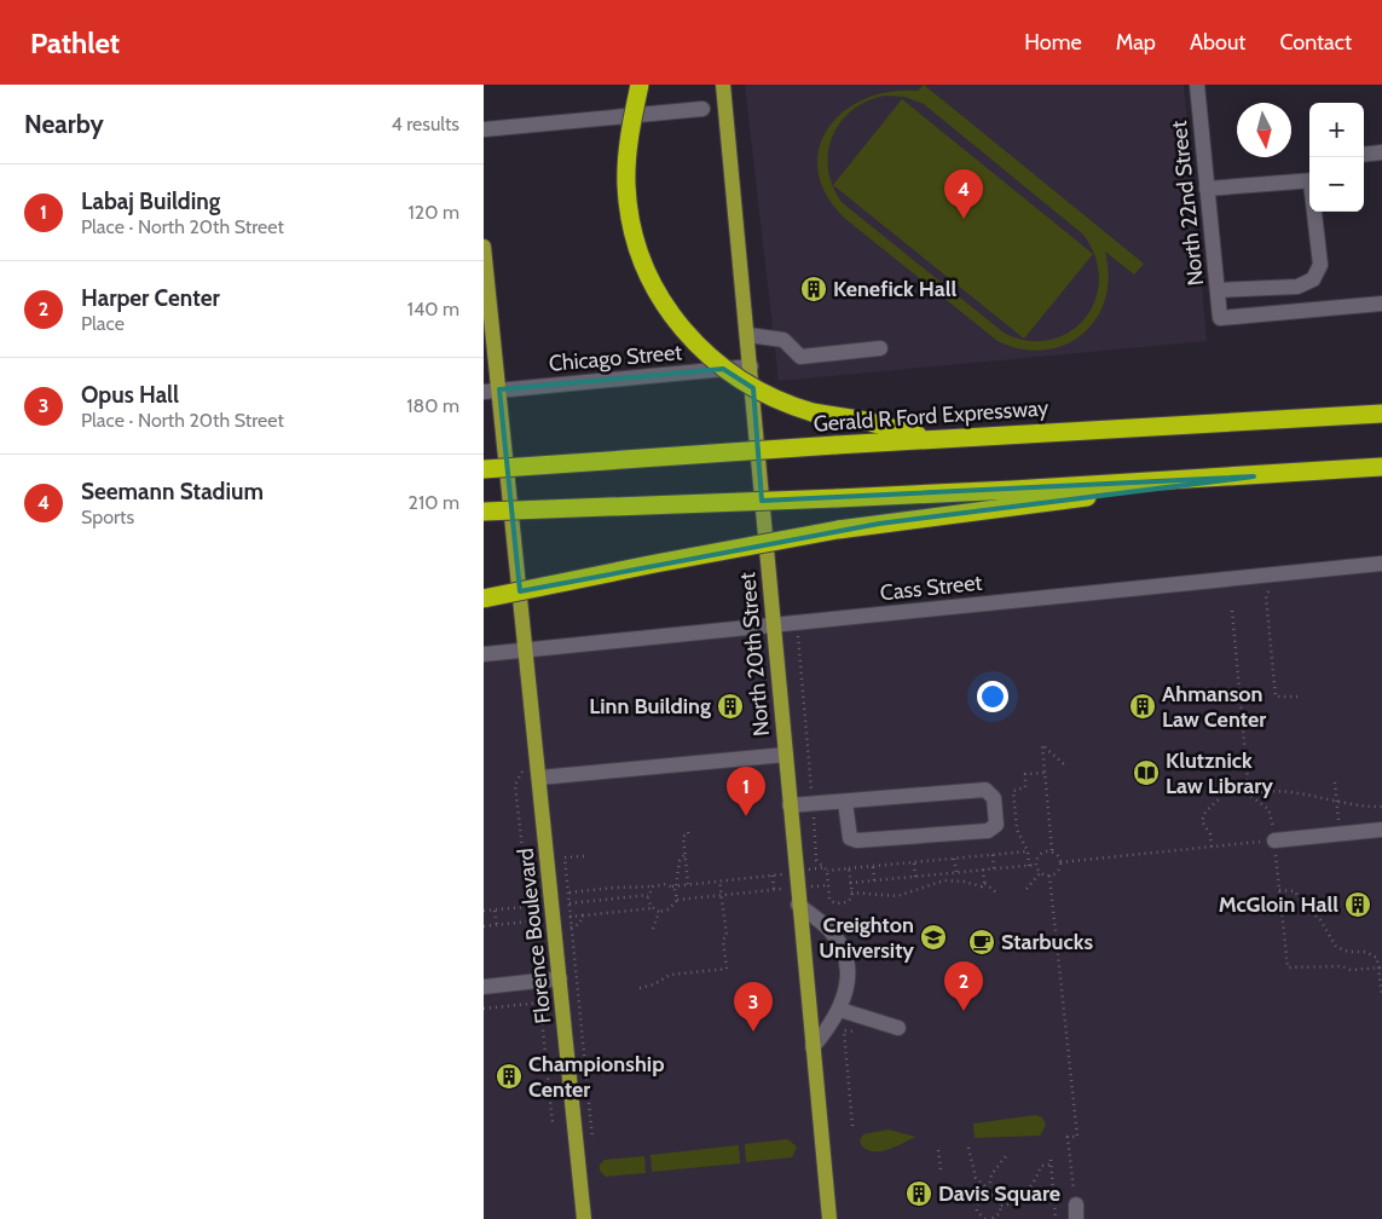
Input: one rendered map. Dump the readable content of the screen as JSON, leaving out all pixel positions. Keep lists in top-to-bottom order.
{
  "streets": {
    "highway": ["Gerald R Ford Expressway"],
    "main road": ["North 20th Street", "Florence Boulevard"],
    "street": ["North 22nd Street", "Chicago Street", "Cass Street"]
  },
  "crossings": [
    ["Chicago Street", "North 20th Street"],
    ["Chicago Street", "Florence Boulevard"],
    ["Cass Street", "North 20th Street"],
    ["Cass Street", "Florence Boulevard"]
  ],
  "places": {
    "building": [
      "Kenefick Hall",
      "Linn Building",
      "Ahmanson Law Center",
      "McGloin Hall",
      "Championship Center",
      "Davis Square"
    ],
    "library": ["Klutznick Law Library"],
    "school or university": ["Creighton University"],
    "cafe": ["Starbucks"]
  },
  "north": "bottom",
  "page": {
    "header": "Pathlet",
    "nav": [
      "Home",
      "Map",
      "About",
      "Contact"
    ],
    "heading": ["Nearby", "4 results"],
    "map_buttons": ["+", "−"],
    "list": [
      {
        "mark": "1",
        "name": "Labaj Building",
        "note": "Place · North 20th Street",
        "value": "120 m"
      },
      {
        "mark": "2",
        "name": "Harper Center",
        "note": "Place",
        "value": "140 m"
      },
      {
        "mark": "3",
        "name": "Opus Hall",
        "note": "Place · North 20th Street",
        "value": "180 m"
      },
      {
        "mark": "4",
        "name": "Seemann Stadium",
        "note": "Sports",
        "value": "210 m"
      }
    ],
    "pins": [
      "4",
      "1",
      "2",
      "3"
    ]
  }
}
